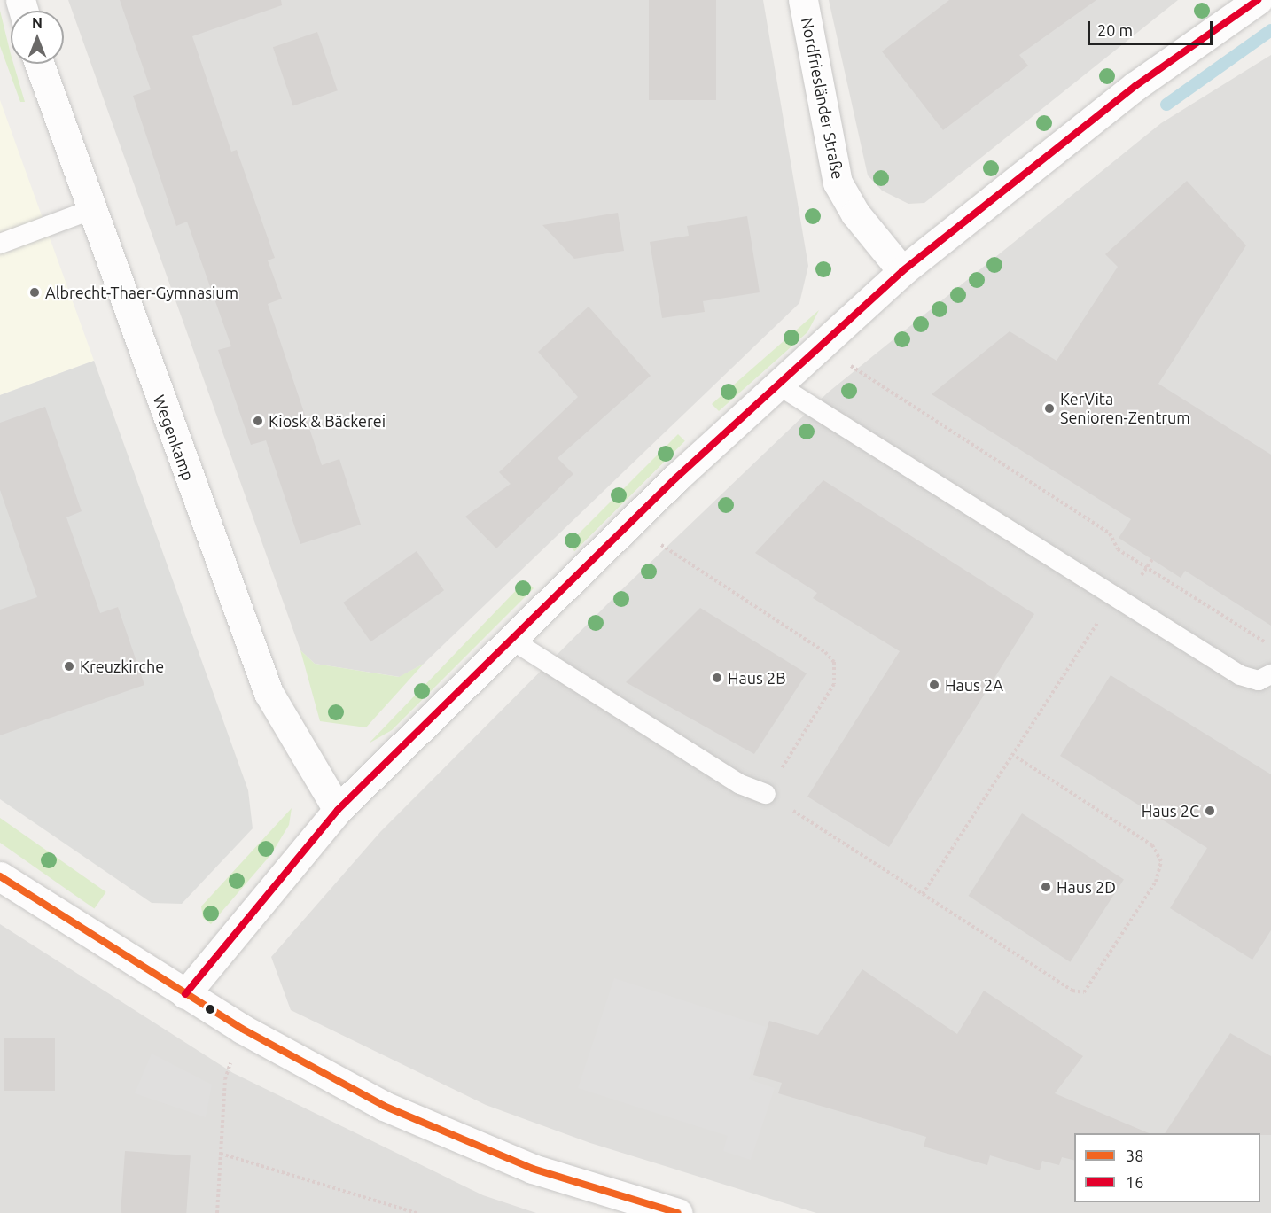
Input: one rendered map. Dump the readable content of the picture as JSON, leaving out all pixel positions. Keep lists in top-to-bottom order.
{
  "streets": {
    "street": ["Nordfriesländer Straße", "Wegenkamp"]
  },
  "places": [
    "Albrecht-Thaer-Gymnasium",
    "KerVita Senioren-Zentrum",
    "Kiosk & Bäckerei",
    "Kreuzkirche",
    "Haus 2B",
    "Haus 2A",
    "Haus 2C",
    "Haus 2D"
  ],
  "lines": ["transit line 16", "transit line 38"],
  "legend": ["38", "16"],
  "scale_bar": "20 m",
  "north": "top"
}
